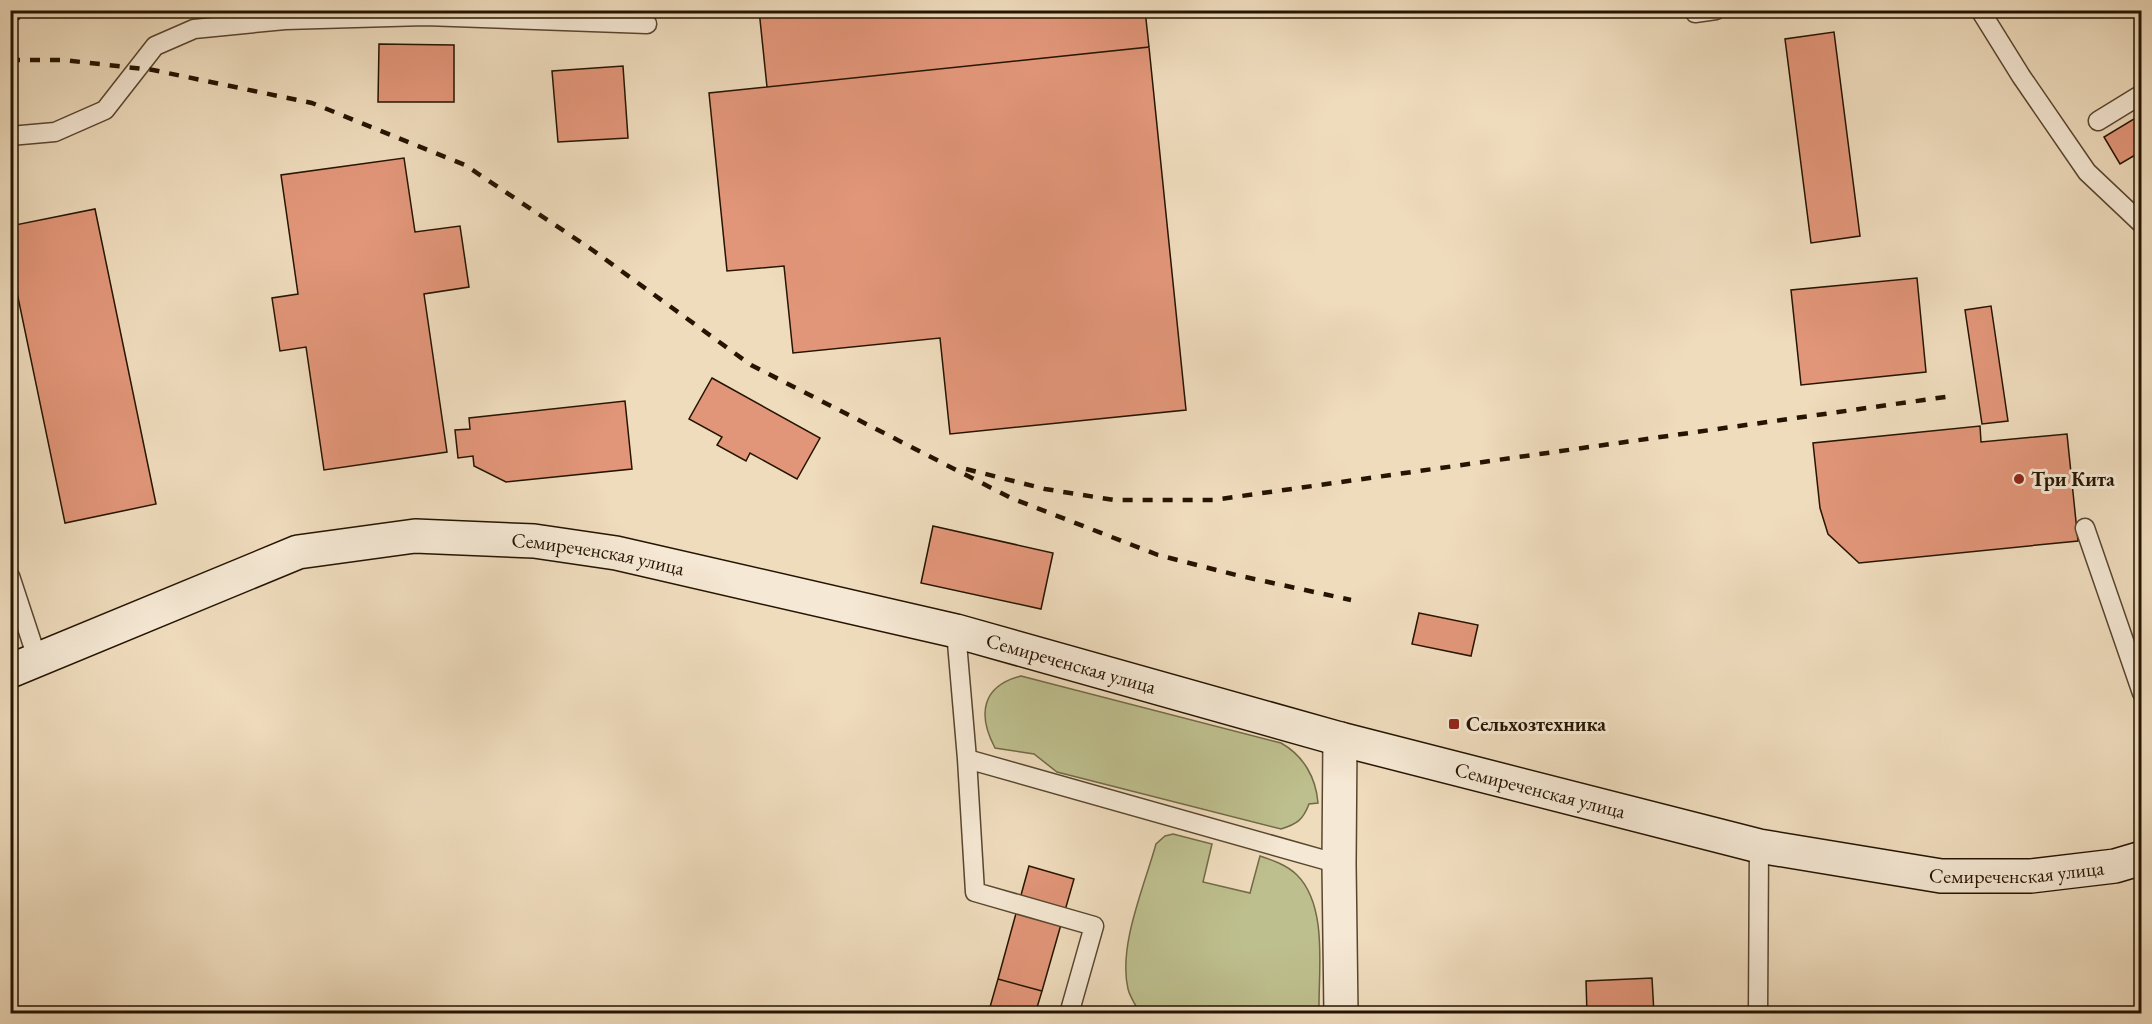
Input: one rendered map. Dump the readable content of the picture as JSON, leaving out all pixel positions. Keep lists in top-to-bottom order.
{
  "streets": {
    "main road": ["Семиреченская улица"]
  },
  "places": {
    "other": ["Три Кита"],
    "transit": ["Сельхозтехника"]
  }
}
